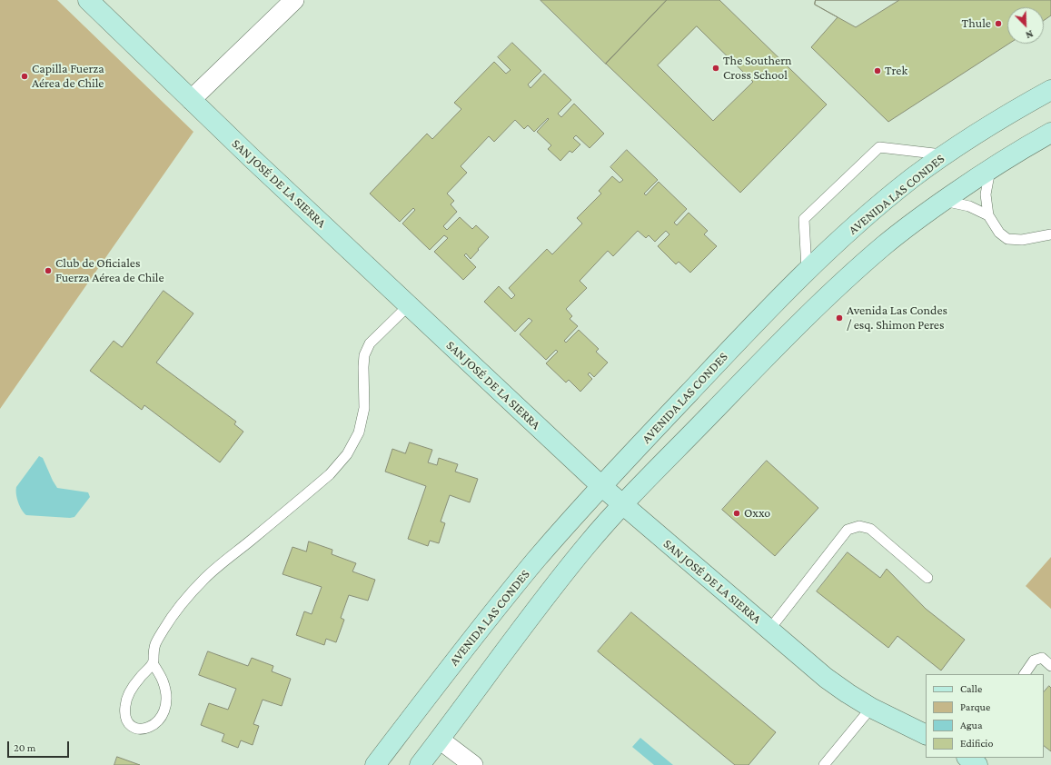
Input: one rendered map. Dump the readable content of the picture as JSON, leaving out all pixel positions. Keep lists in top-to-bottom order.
{
  "streets": {
    "main road": ["SAN JOSÉ DE LA SIERRA", "AVENIDA LAS CONDES"]
  },
  "crossings": [
    ["SAN JOSÉ DE LA SIERRA", "AVENIDA LAS CONDES"]
  ],
  "places": [
    "Thule",
    "The Southern Cross School",
    "Trek",
    "Capilla Fuerza Aérea de Chile",
    "Club de Oficiales Fuerza Aérea de Chile",
    "Avenida Las Condes / esq. Shimon Peres",
    "Oxxo"
  ],
  "legend": [
    "Calle",
    "Parque",
    "Agua",
    "Edificio"
  ],
  "scale_bar": "20 m",
  "north": "bottom right"
}
